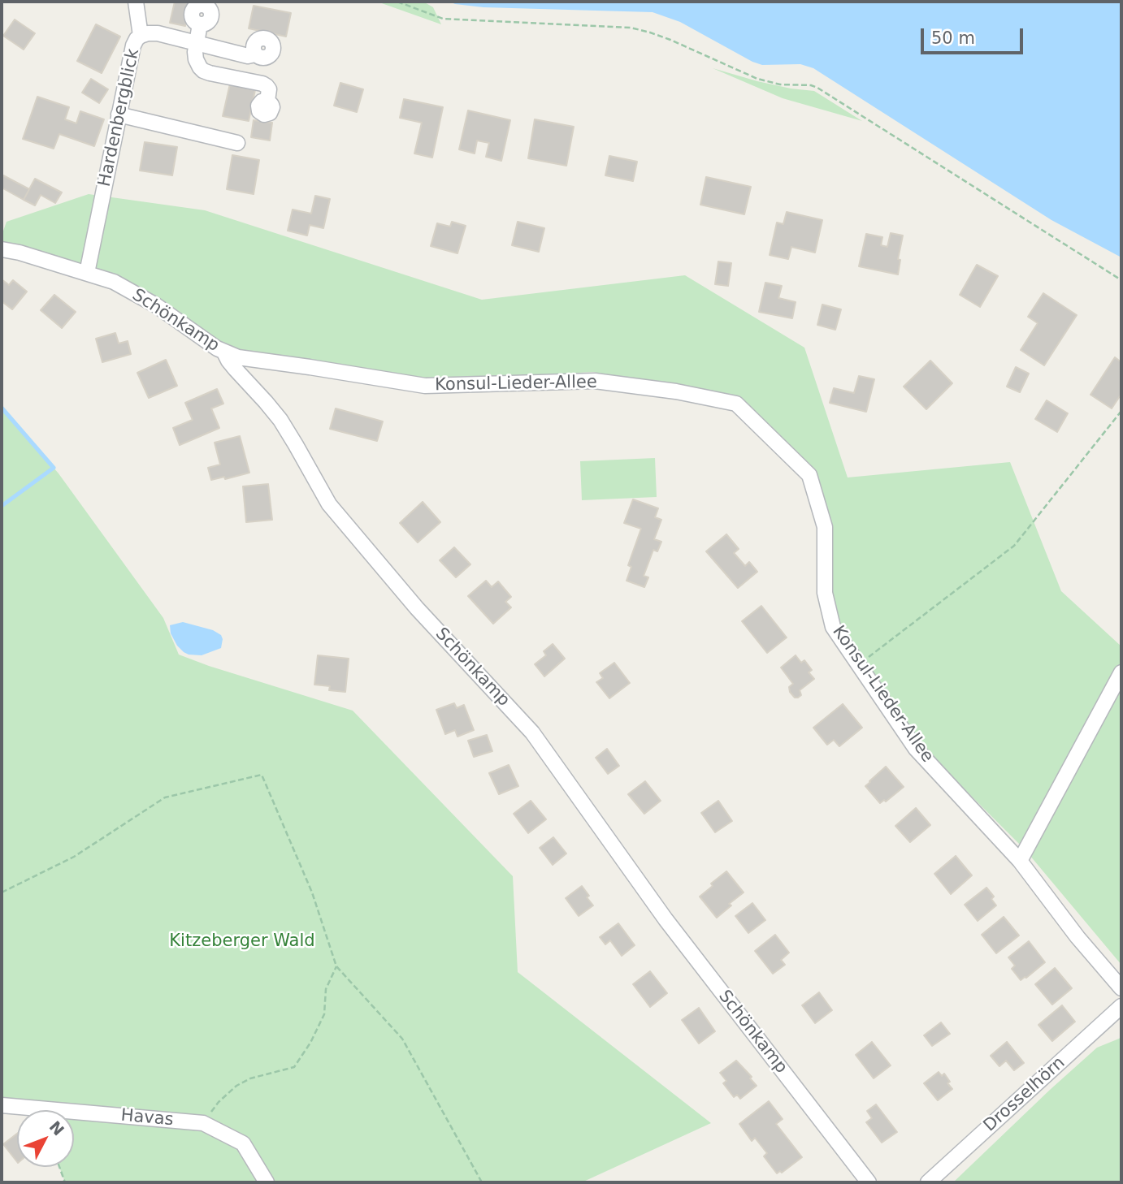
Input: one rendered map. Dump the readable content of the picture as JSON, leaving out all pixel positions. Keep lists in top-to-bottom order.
{
  "streets": {
    "street": [
      "Hardenbergblick",
      "Schönkamp",
      "Konsul-Lieder-Allee",
      "Drosselhörn",
      "Havas"
    ]
  },
  "crossings": [
    ["Hardenbergblick", "Schönkamp"],
    ["Schönkamp", "Konsul-Lieder-Allee"]
  ],
  "parks": ["Kitzeberger Wald"],
  "scale_bar": "50 m",
  "north": "top right"
}
